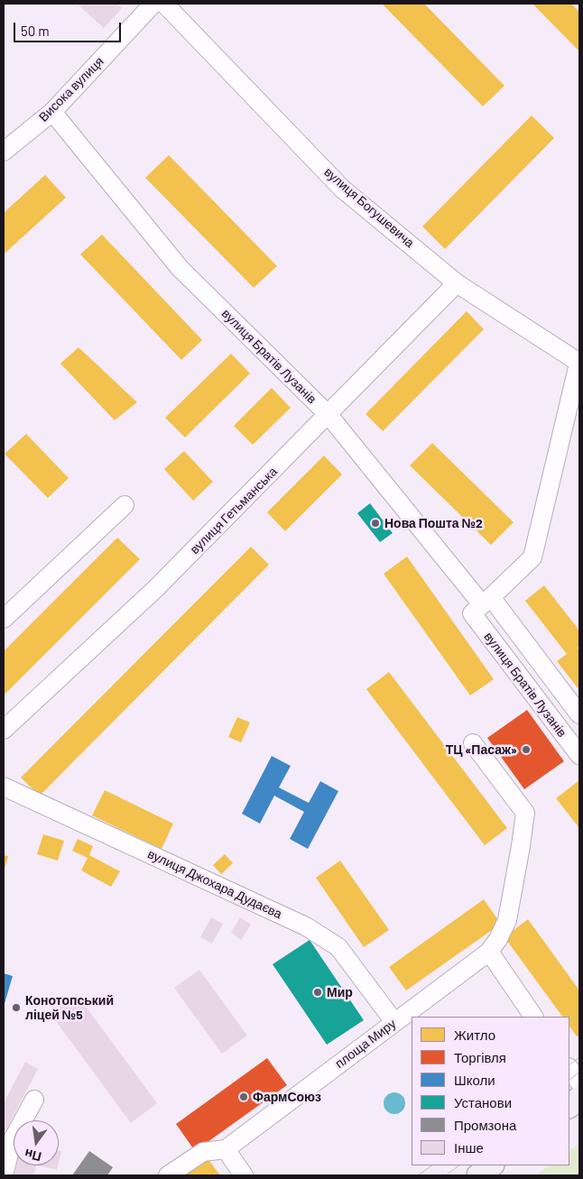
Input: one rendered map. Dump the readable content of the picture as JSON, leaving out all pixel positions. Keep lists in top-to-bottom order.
{
  "streets": {
    "street": [
      "Висока вулиця",
      "вулиця Богушевича",
      "вулиця Братів Лузанів",
      "вулиця Гетьманська",
      "вулиця Джохара Дудаєва",
      "площа Миру"
    ]
  },
  "crossings": [
    ["Висока вулиця", "вулиця Братів Лузанів"],
    ["вулиця Богушевича", "вулиця Гетьманська"],
    ["вулиця Братів Лузанів", "вулиця Гетьманська"],
    ["вулиця Джохара Дудаєва", "площа Миру"]
  ],
  "places": [
    "Нова Пошта №2",
    "ТЦ «Пасаж»",
    "Мир",
    "Конотопський ліцей №5",
    "ФармСоюз"
  ],
  "legend": [
    "Житло",
    "Торгівля",
    "Школи",
    "Установи",
    "Промзона",
    "Інше"
  ],
  "scale_bar": "50 m",
  "north": "bottom"
}
